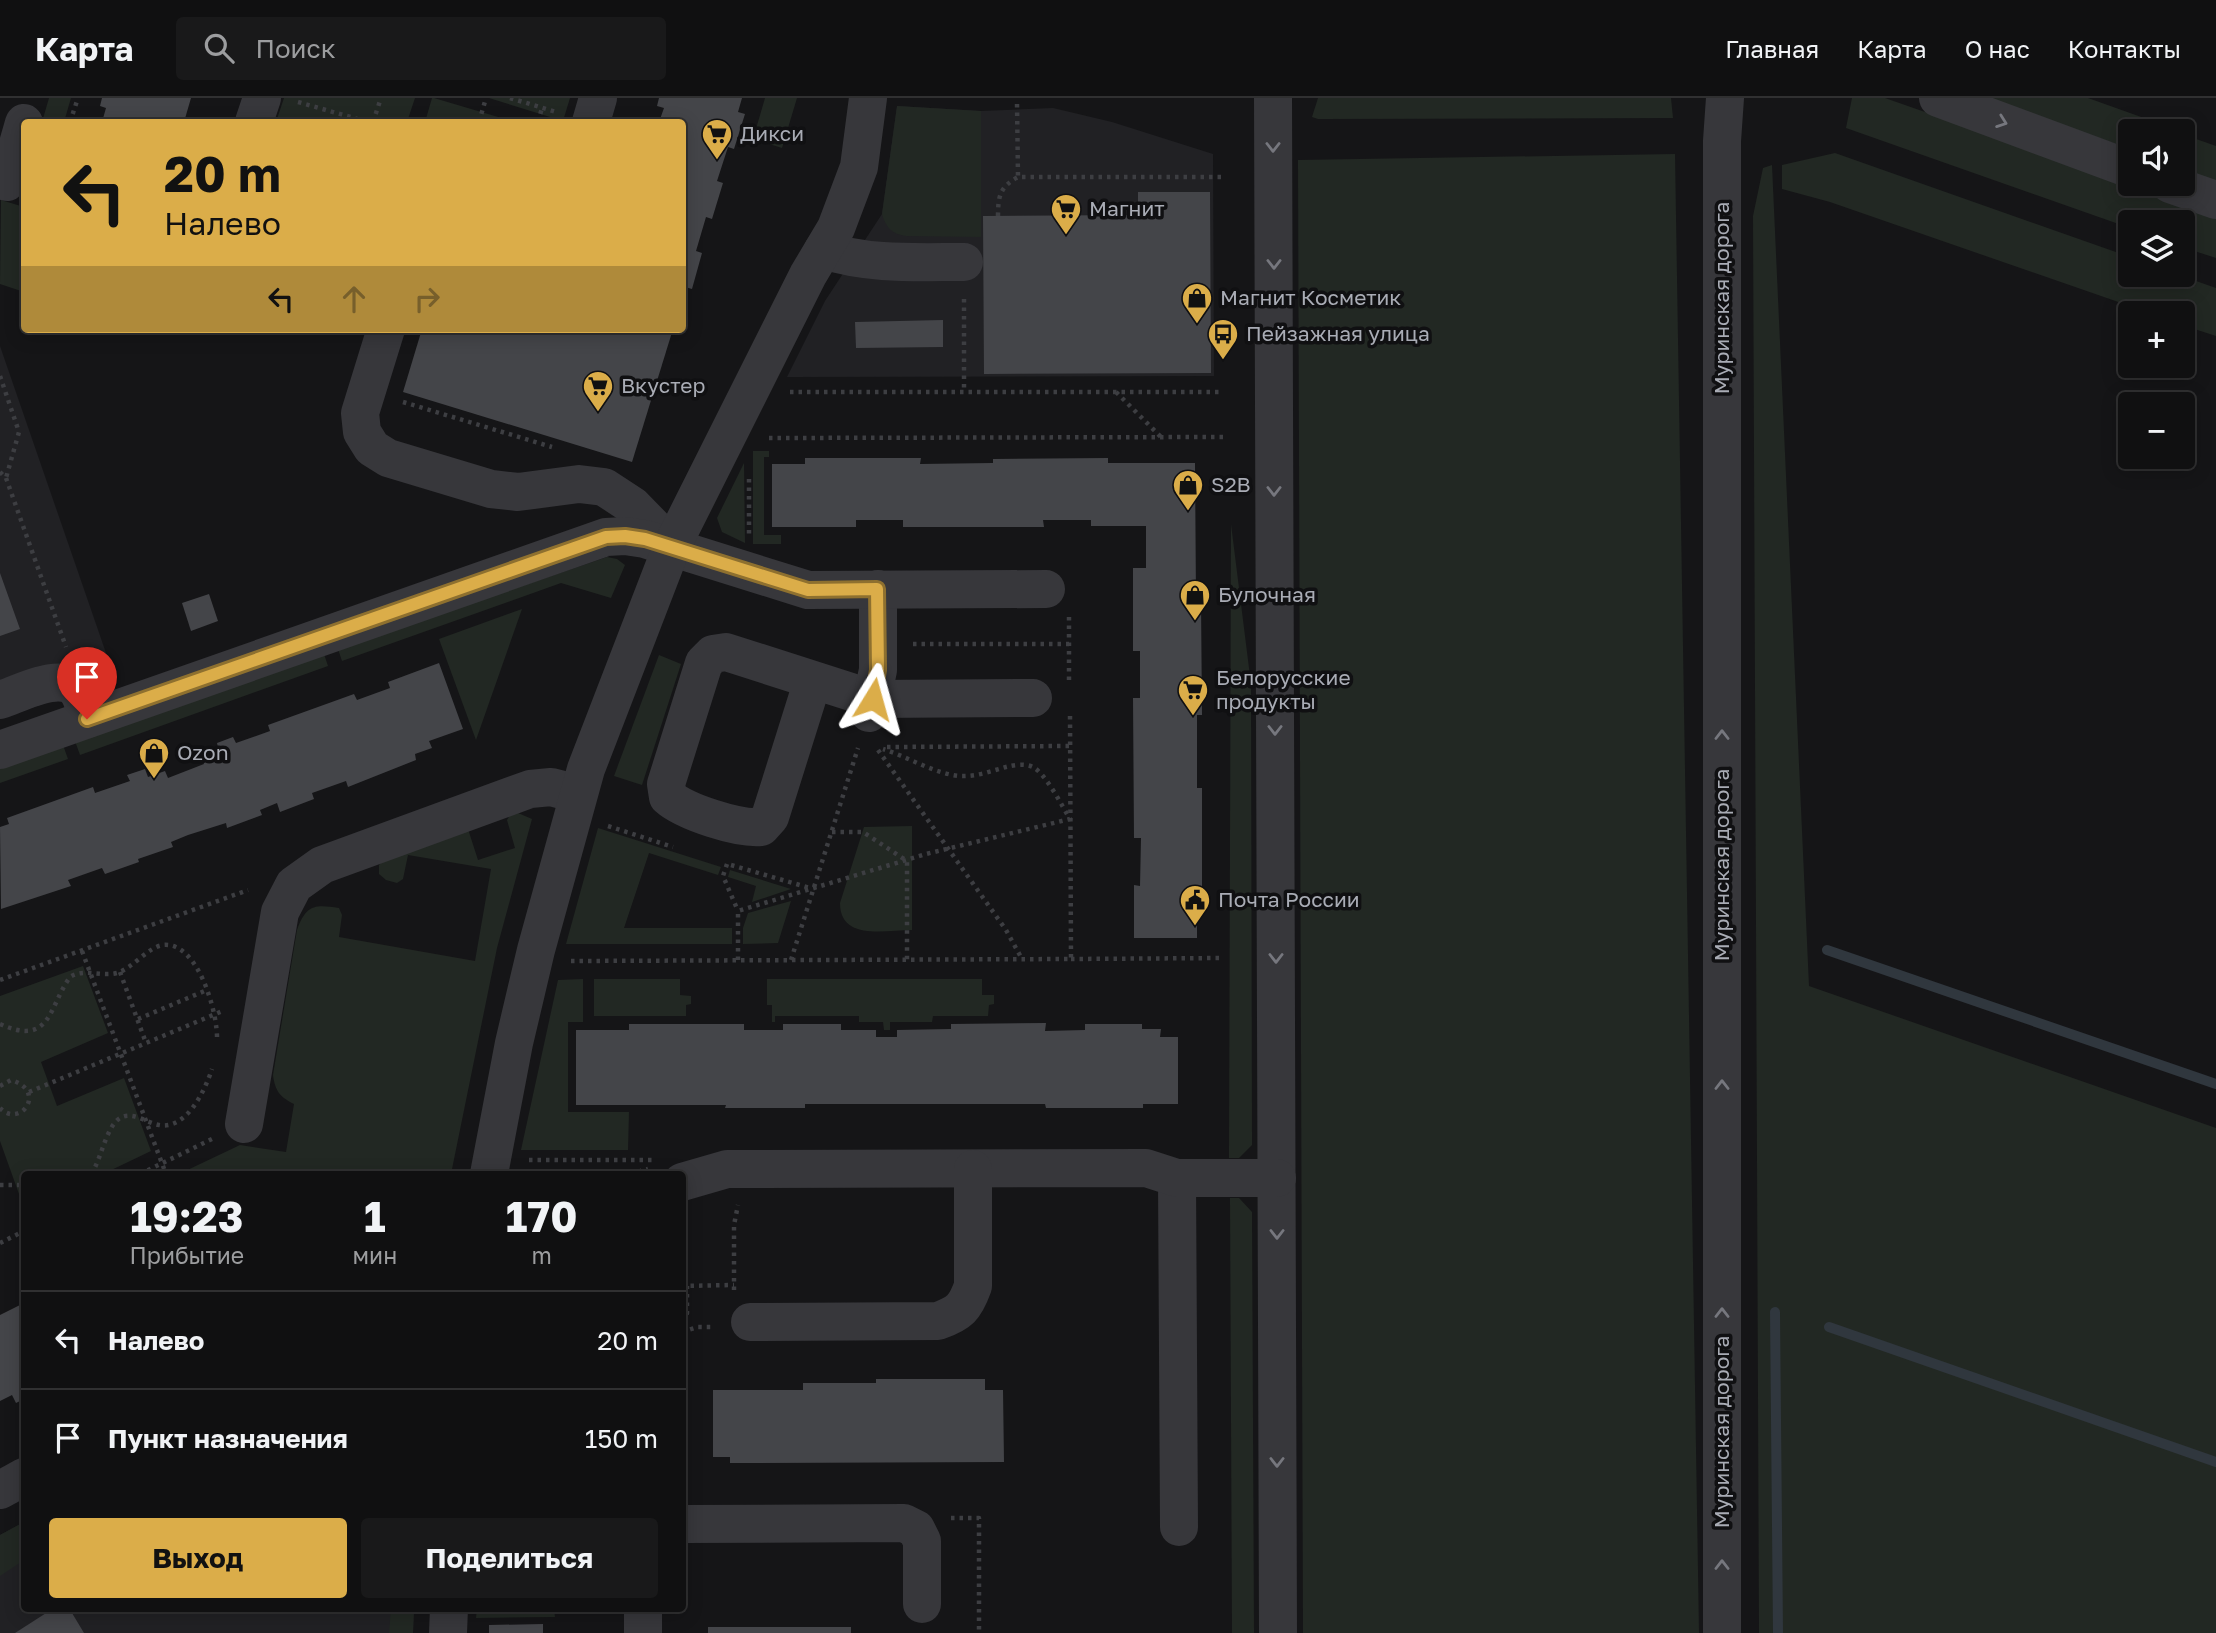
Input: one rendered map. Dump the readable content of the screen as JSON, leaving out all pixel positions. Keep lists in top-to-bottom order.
{
  "streets": {
    "street": ["Муринская дорога"]
  },
  "one_way": ["Муринская дорога"],
  "places": {
    "supermarket": [
      "Дикси",
      "Магнит",
      "Вкустер",
      "Белорусские продукты"
    ],
    "shop": [
      "Магнит Косметик",
      "S2B",
      "Булочная",
      "Ozon"
    ],
    "bus stop": ["Пейзажная улица"],
    "public building": ["Почта России"]
  },
  "page": {
    "header": "Карта",
    "search": "Поиск",
    "nav": [
      "Главная",
      "Карта",
      "О нас",
      "Контакты"
    ],
    "map_buttons": ["+", "−"],
    "turn": ["20 m", "Налево"],
    "eta": [
      "19:23",
      "Прибытие",
      "1",
      "мин",
      "170",
      "m"
    ],
    "list": [
      {
        "name": "Налево",
        "value": "20 m"
      },
      {
        "name": "Пункт назначения",
        "value": "150 m"
      }
    ],
    "buttons": ["Выход", "Поделиться"]
  }
}
